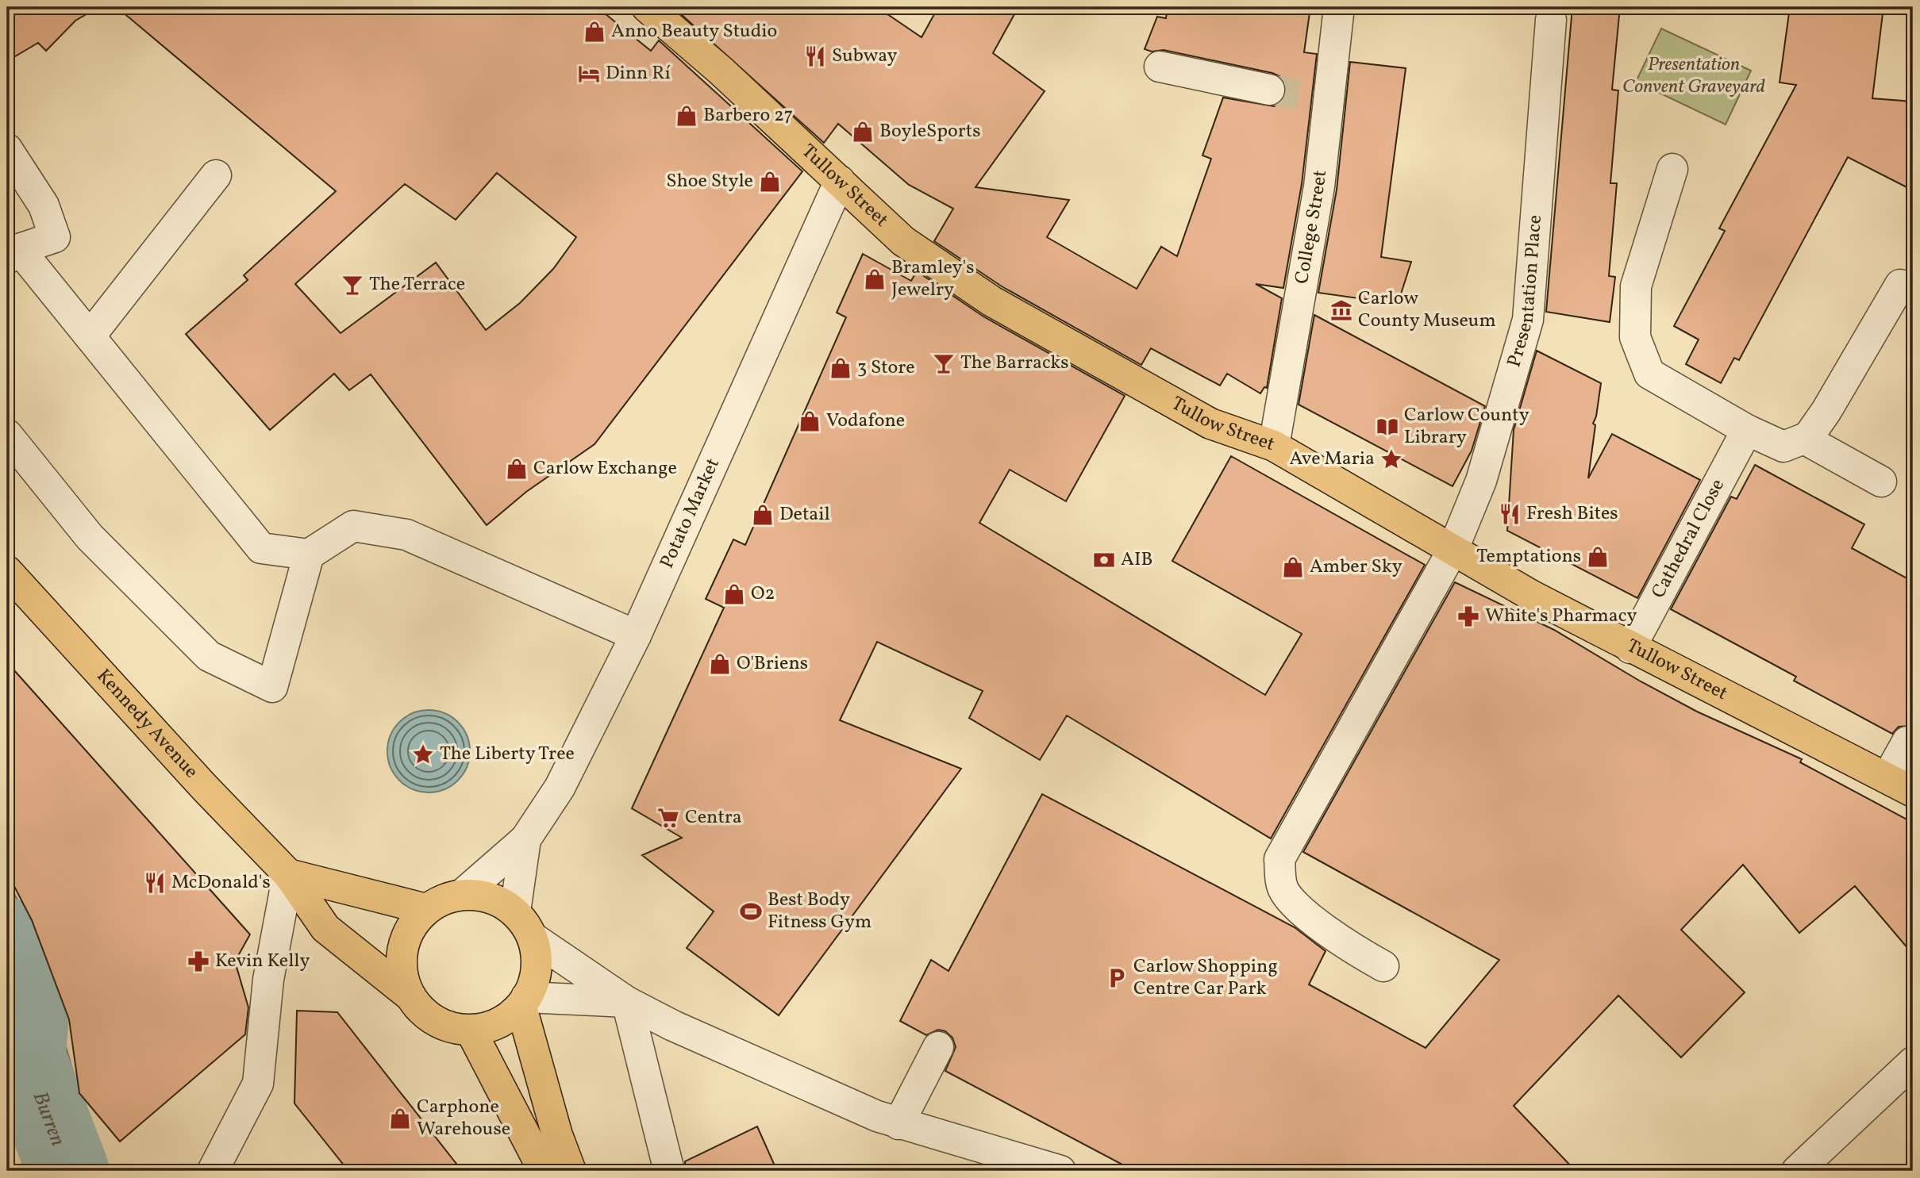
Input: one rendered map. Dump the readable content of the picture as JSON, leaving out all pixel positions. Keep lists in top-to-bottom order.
{
  "streets": {
    "main road": ["Tullow Street", "Kennedy Avenue"],
    "street": [
      "College Street",
      "Presentation Place",
      "Potato Market",
      "Cathedral Close"
    ]
  },
  "crossings": [
    ["Tullow Street", "College Street"],
    ["Tullow Street", "Presentation Place"],
    ["Tullow Street", "Potato Market"],
    ["Tullow Street", "Cathedral Close"],
    ["Potato Market", "Kennedy Avenue"]
  ],
  "water": ["Burren"],
  "parks": ["Presentation Convent Graveyard"],
  "places": {
    "shop": [
      "Anno Beauty Studio",
      "Barbero 27",
      "BoyleSports",
      "Shoe Style",
      "Bramley's Jewelry",
      "3 Store",
      "Vodafone",
      "Carlow Exchange",
      "Detail",
      "Temptations",
      "Amber Sky",
      "O2",
      "O'Briens",
      "Carphone Warehouse"
    ],
    "restaurant": ["Subway", "Fresh Bites", "McDonald's"],
    "hotel": ["Dinn Rí"],
    "bar": ["The Terrace", "The Barracks"],
    "museum": ["Carlow County Museum"],
    "library": ["Carlow County Library"],
    "place": ["Ave Maria", "The Liberty Tree"],
    "bank": ["AIB"],
    "pharmacy": ["White's Pharmacy", "Kevin Kelly"],
    "supermarket": ["Centra"],
    "sports": ["Best Body Fitness Gym"],
    "parking": ["Carlow Shopping Centre Car Park"]
  }
}
